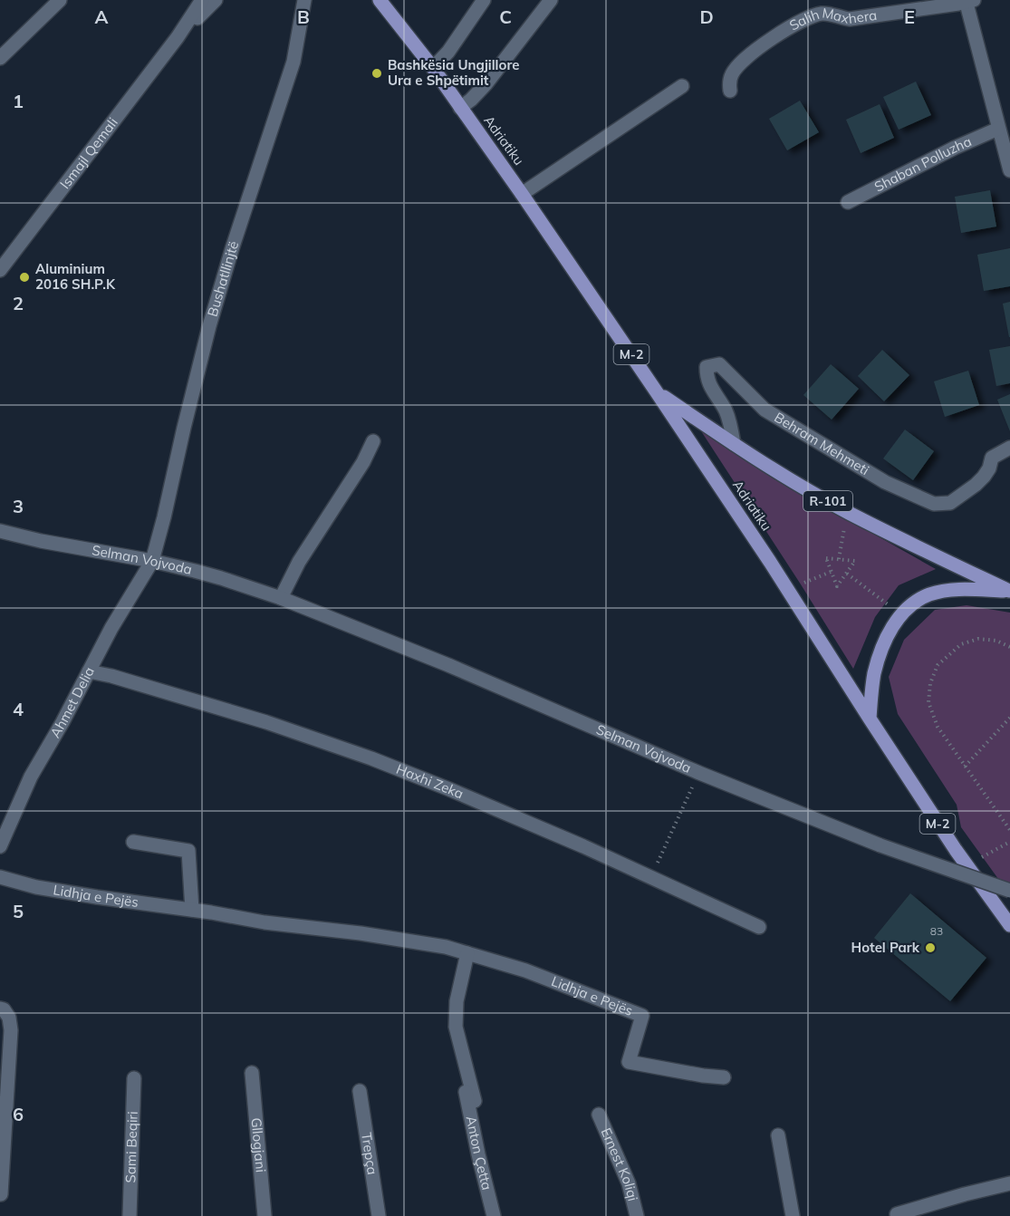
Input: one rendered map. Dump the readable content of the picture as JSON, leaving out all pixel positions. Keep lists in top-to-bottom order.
{
  "streets": {
    "main road": ["Adriatiku", "M-2", "R-101"],
    "street": [
      "Salih Maxhera",
      "Ismajl Qemali",
      "Shaban Polluzha",
      "Bushatllinjtë",
      "Behram Mehmeti",
      "Selman Vojvoda",
      "Ahmet Delia",
      "Haxhi Zeka",
      "Lidhja e Pejës",
      "Gllogjani",
      "Sami Beqiri",
      "Anton Çetta",
      "Trepça",
      "Ernest Koliqi"
    ]
  },
  "crossings": [
    ["Adriatiku", "R-101"],
    ["Bushatllinjtë", "Selman Vojvoda"],
    ["Bushatllinjtë", "Ahmet Delia"],
    ["Behram Mehmeti", "R-101"],
    ["Selman Vojvoda", "Ahmet Delia"],
    ["Ahmet Delia", "Haxhi Zeka"]
  ],
  "places": ["Bashkësia Ungjillore Ura e Shpëtimit", "Aluminium 2016 SH.P.K", "Hotel Park"],
  "house_numbers": ["83"],
  "grid": {
    "columns": [
      "A",
      "B",
      "C",
      "D",
      "E"
    ],
    "rows": [
      "1",
      "2",
      "3",
      "4",
      "5",
      "6"
    ]
  }
}
